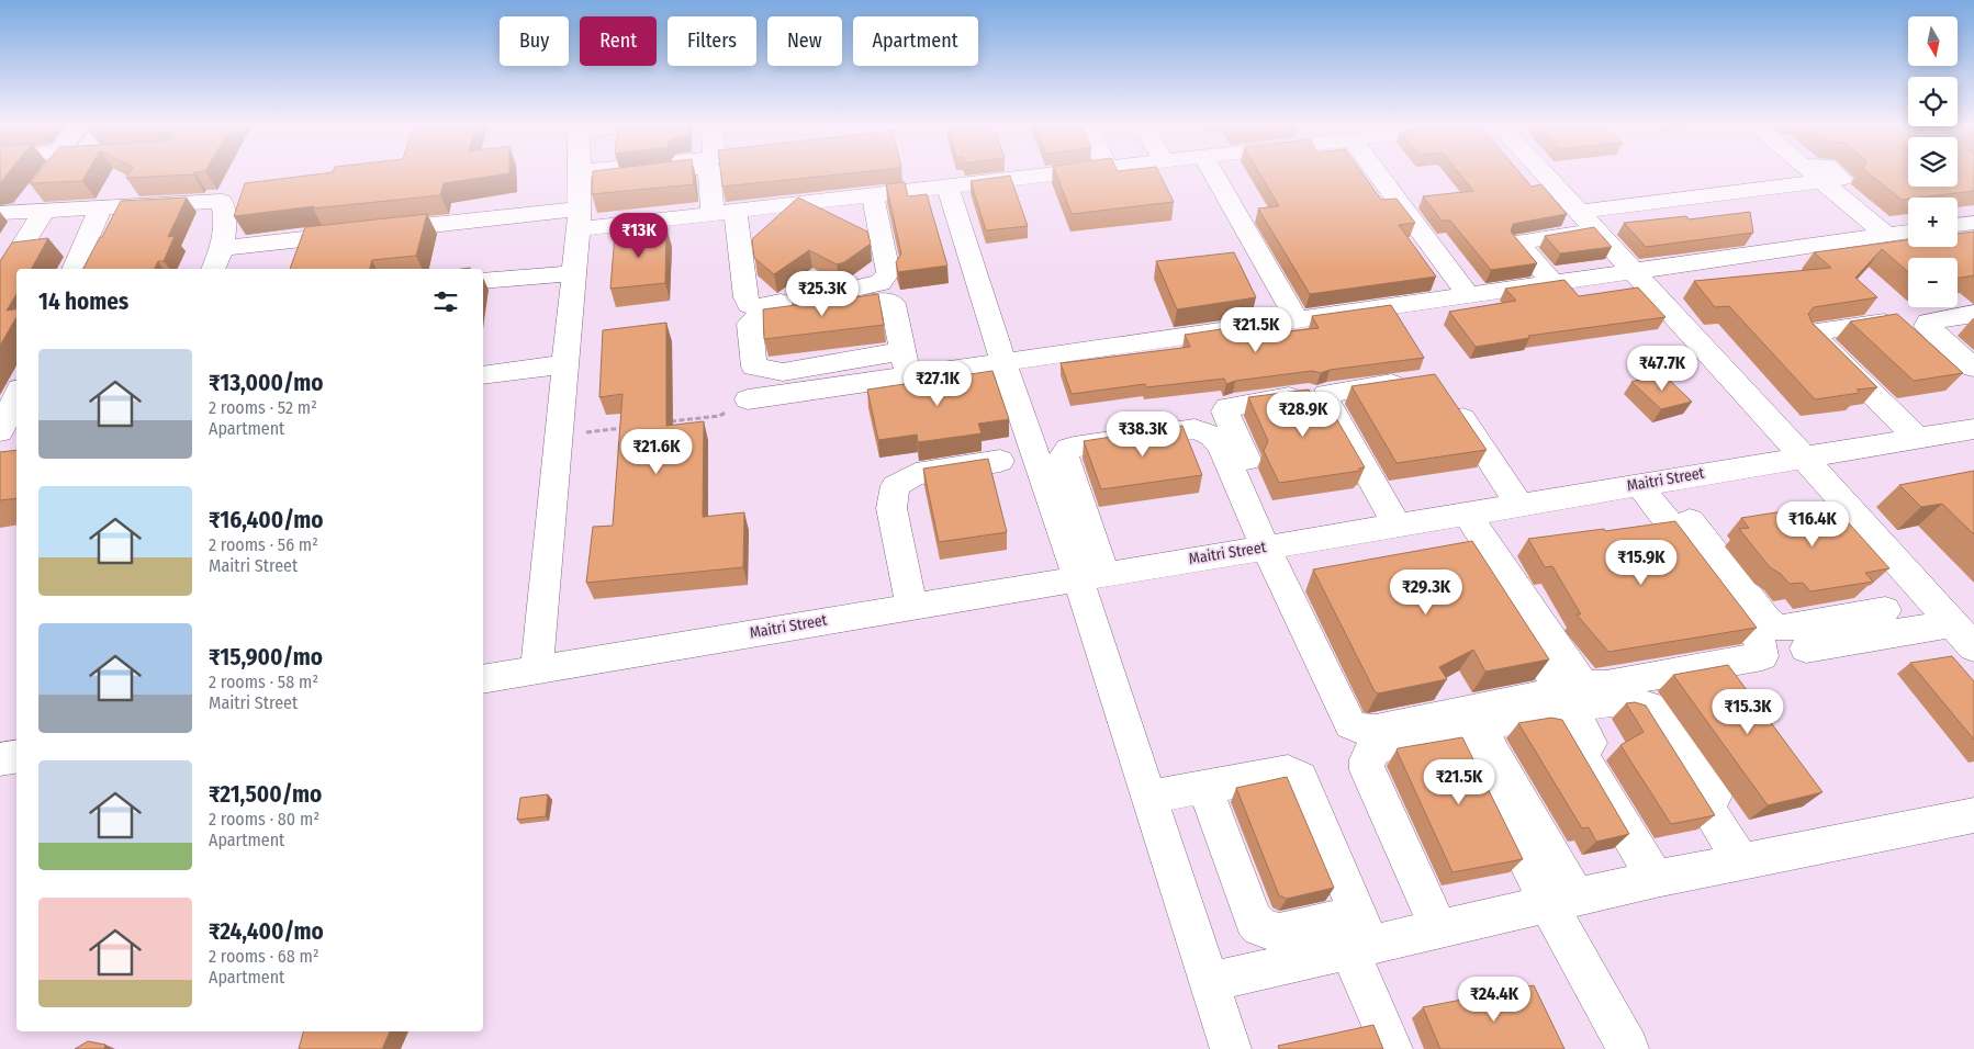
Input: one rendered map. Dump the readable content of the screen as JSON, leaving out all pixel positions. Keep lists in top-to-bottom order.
{
  "streets": {
    "street": ["Maitri Street"]
  },
  "north": "bottom",
  "page": {
    "map_buttons": ["+", "−"],
    "chip": [
      "Buy",
      "Rent",
      "Filters",
      "New",
      "Apartment"
    ],
    "price": [
      "₹13K",
      "₹25.3K",
      "₹21.5K",
      "₹47.7K",
      "₹27.1K",
      "₹28.9K",
      "₹38.3K",
      "₹21.6K",
      "₹16.4K",
      "₹15.9K",
      "₹29.3K",
      "₹15.3K",
      "₹21.5K",
      "₹24.4K"
    ],
    "heading": "14 homes",
    "list": [
      {
        "name": "₹13,000/mo",
        "note": "2 rooms · 52 m² · Apartment"
      },
      {
        "name": "₹16,400/mo",
        "note": "2 rooms · 56 m² · Maitri Street"
      },
      {
        "name": "₹15,900/mo",
        "note": "2 rooms · 58 m² · Maitri Street"
      },
      {
        "name": "₹21,500/mo",
        "note": "2 rooms · 80 m² · Apartment"
      },
      {
        "name": "₹24,400/mo",
        "note": "2 rooms · 68 m² · Apartment"
      }
    ]
  }
}
